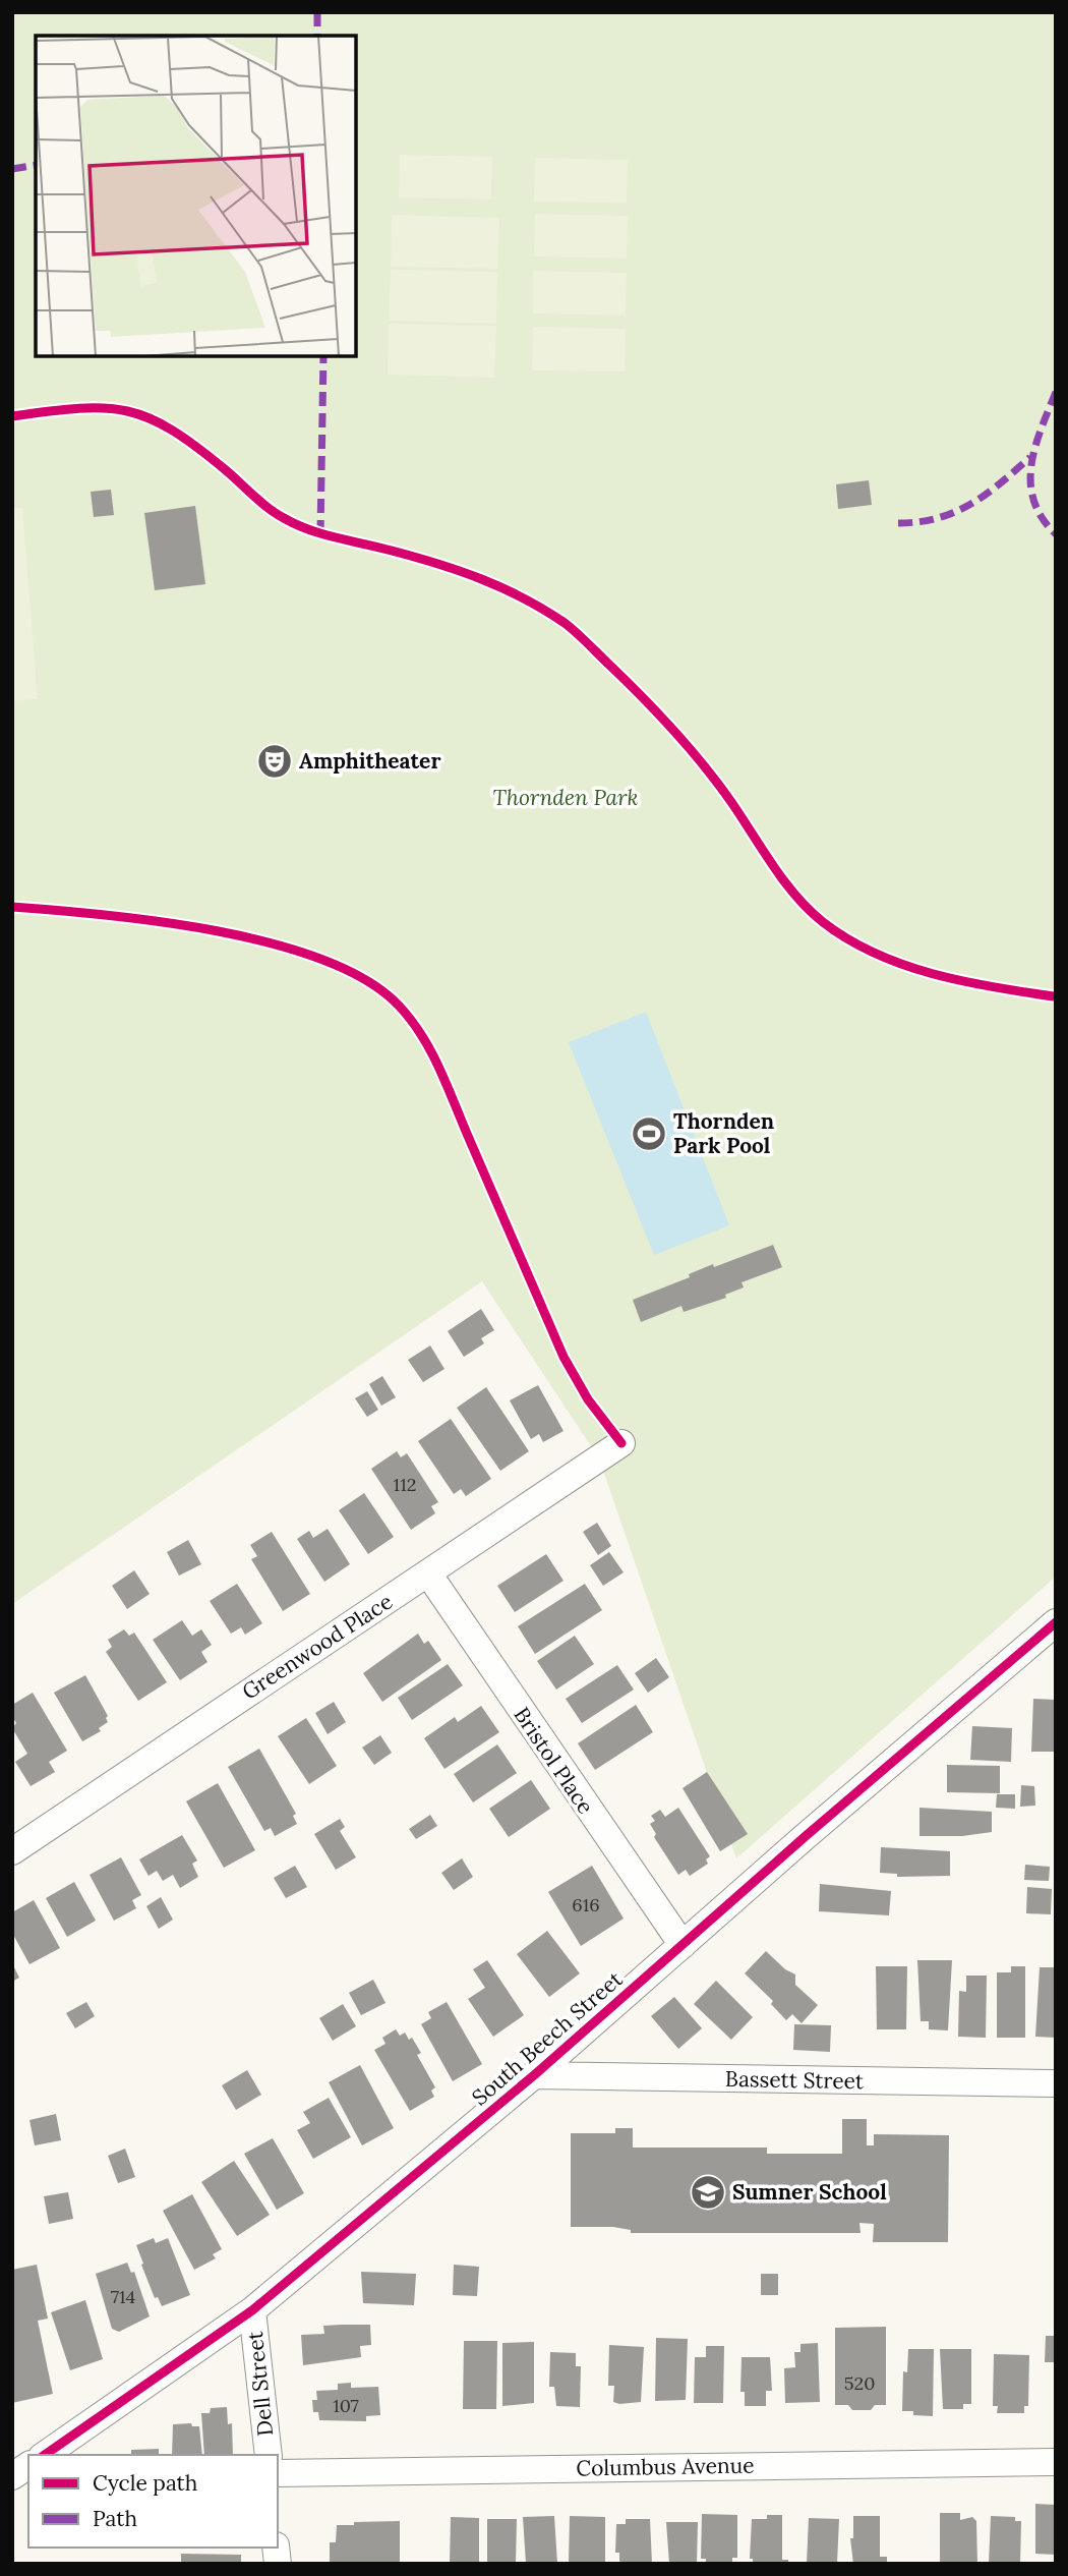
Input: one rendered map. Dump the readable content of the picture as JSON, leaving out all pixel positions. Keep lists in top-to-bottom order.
{
  "streets": {
    "street": [
      "Greenwood Place",
      "Bristol Place",
      "South Beech Street",
      "Bassett Street",
      "Dell Street",
      "Columbus Avenue"
    ]
  },
  "crossings": [
    ["Greenwood Place", "Bristol Place"],
    ["Bristol Place", "South Beech Street"],
    ["South Beech Street", "Bassett Street"],
    ["South Beech Street", "Dell Street"]
  ],
  "parks": ["Thornden Park"],
  "places": {
    "theatre": ["Amphitheater"],
    "sports": ["Thornden Park Pool"],
    "school or university": ["Sumner School"]
  },
  "house_numbers": [
    "112",
    "616",
    "714",
    "520",
    "107"
  ],
  "legend": ["Cycle path", "Path"]
}
